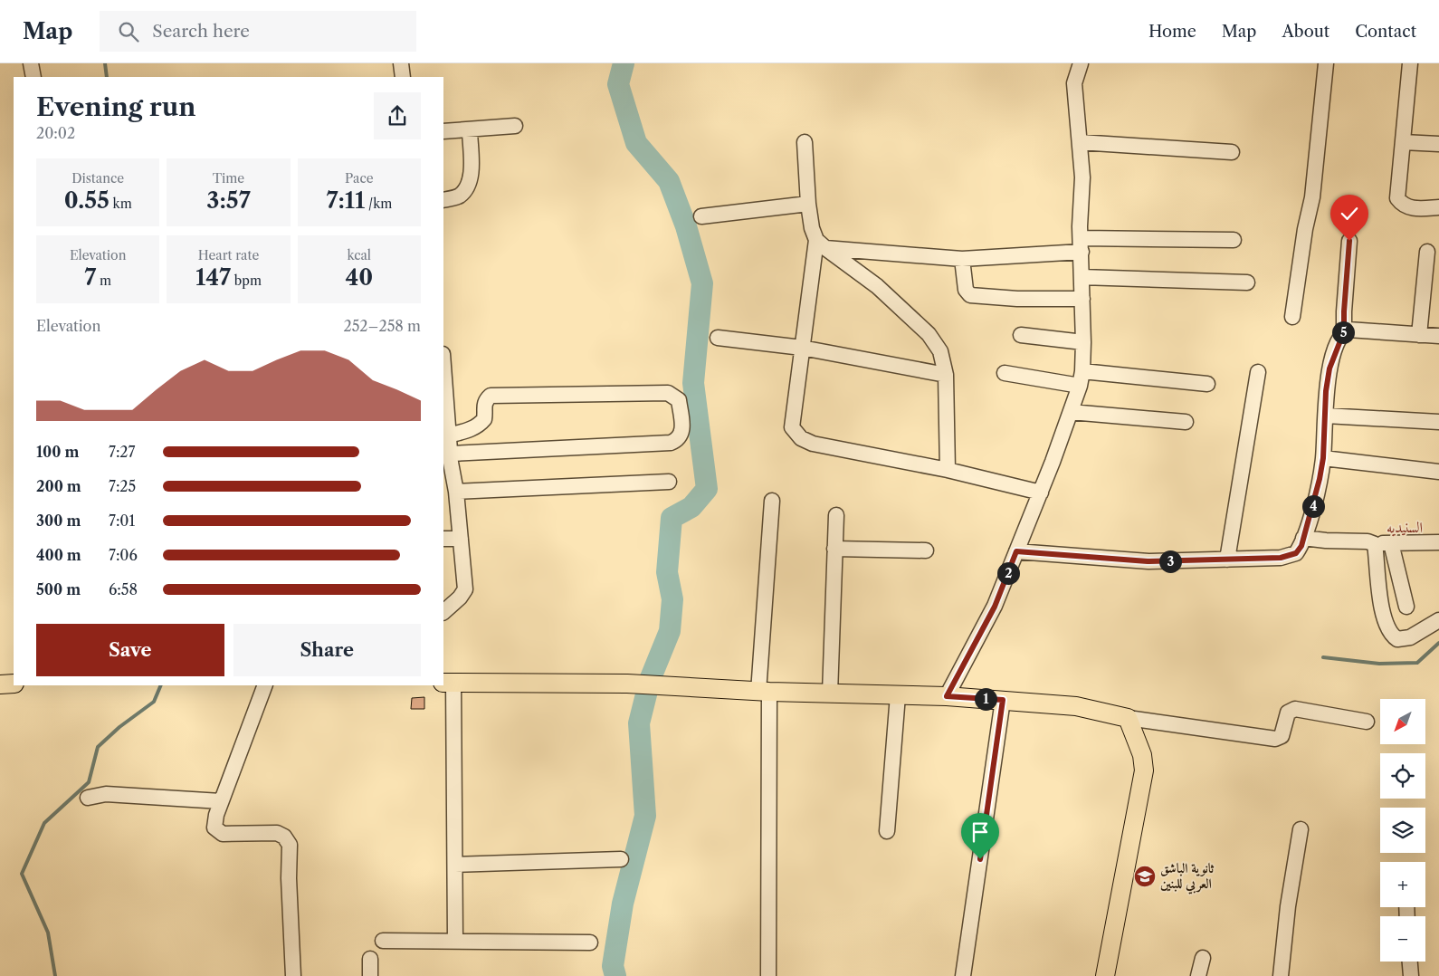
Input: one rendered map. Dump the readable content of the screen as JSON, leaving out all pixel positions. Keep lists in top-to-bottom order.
{
  "districts": ["السنيديه"],
  "places": {
    "school or university": ["ثانوية الباشق العربي للبنين"]
  },
  "north": "bottom left",
  "page": {
    "header": "Map",
    "search": "Search here",
    "nav": [
      "Home",
      "Map",
      "About",
      "Contact"
    ],
    "heading": ["Evening run", "20:02"],
    "stats": [
      ["Distance", "0.55 km"],
      ["Time", "3:57"],
      ["Pace", "7:11 /km"],
      ["Elevation", "7 m"],
      ["Heart rate", "147 bpm"],
      ["kcal", "40"]
    ],
    "chart": ["Elevation", "252–258 m"],
    "pins": [
      "5",
      "4",
      "3",
      "2",
      "1"
    ],
    "list": [
      {
        "name": "100 m",
        "note": "7:27"
      },
      {
        "name": "200 m",
        "note": "7:25"
      },
      {
        "name": "300 m",
        "note": "7:01"
      },
      {
        "name": "400 m",
        "note": "7:06"
      },
      {
        "name": "500 m",
        "note": "6:58"
      }
    ],
    "buttons": ["Save", "Share"],
    "map_buttons": ["+", "−"]
  }
}
